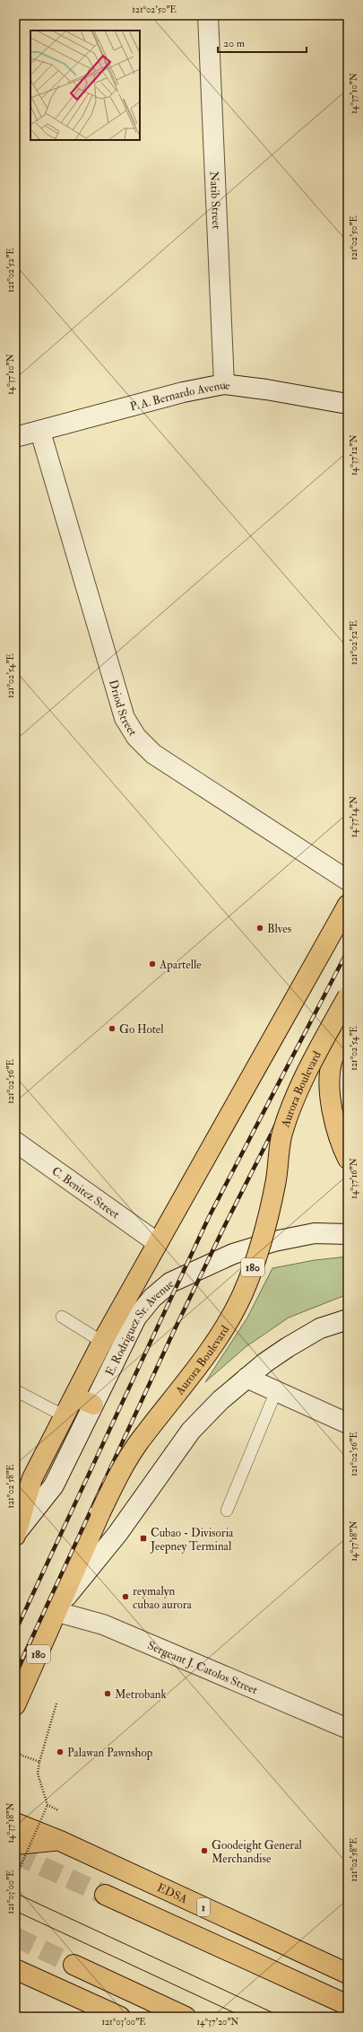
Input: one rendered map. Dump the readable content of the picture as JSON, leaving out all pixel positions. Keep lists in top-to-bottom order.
{
  "streets": {
    "main road": [
      "Aurora Boulevard",
      "180",
      "EDSA",
      "1"
    ],
    "street": [
      "Natib Street",
      "P. A. Bernardo Avenue",
      "Driod Street",
      "C. Benitez Street",
      "E. Rodriguez Sr. Avenue",
      "Sergeant J. Catolos Street"
    ]
  },
  "crossings": [
    ["Natib Street", "P. A. Bernardo Avenue"],
    ["P. A. Bernardo Avenue", "Driod Street"],
    ["Aurora Boulevard", "Sergeant J. Catolos Street"]
  ],
  "places": {
    "other": [
      "Blves",
      "Apartelle",
      "Go Hotel",
      "reymalyn cubao aurora",
      "Metrobank",
      "Palawan Pawnshop",
      "Goodeight General Merchandise"
    ],
    "transit": ["Cubao - Divisoria Jeepney Terminal"]
  },
  "scale_bar": "20 m",
  "coordinates": [
    "121°02'50\"E",
    "14°37'10\"N",
    "121°02'52\"E",
    "14°37'12\"N",
    "121°02'54\"E",
    "14°37'14\"N",
    "121°02'56\"E",
    "14°37'16\"N",
    "121°02'58\"E",
    "14°37'18\"N",
    "121°03'00\"E",
    "14°37'20\"N"
  ]
}
